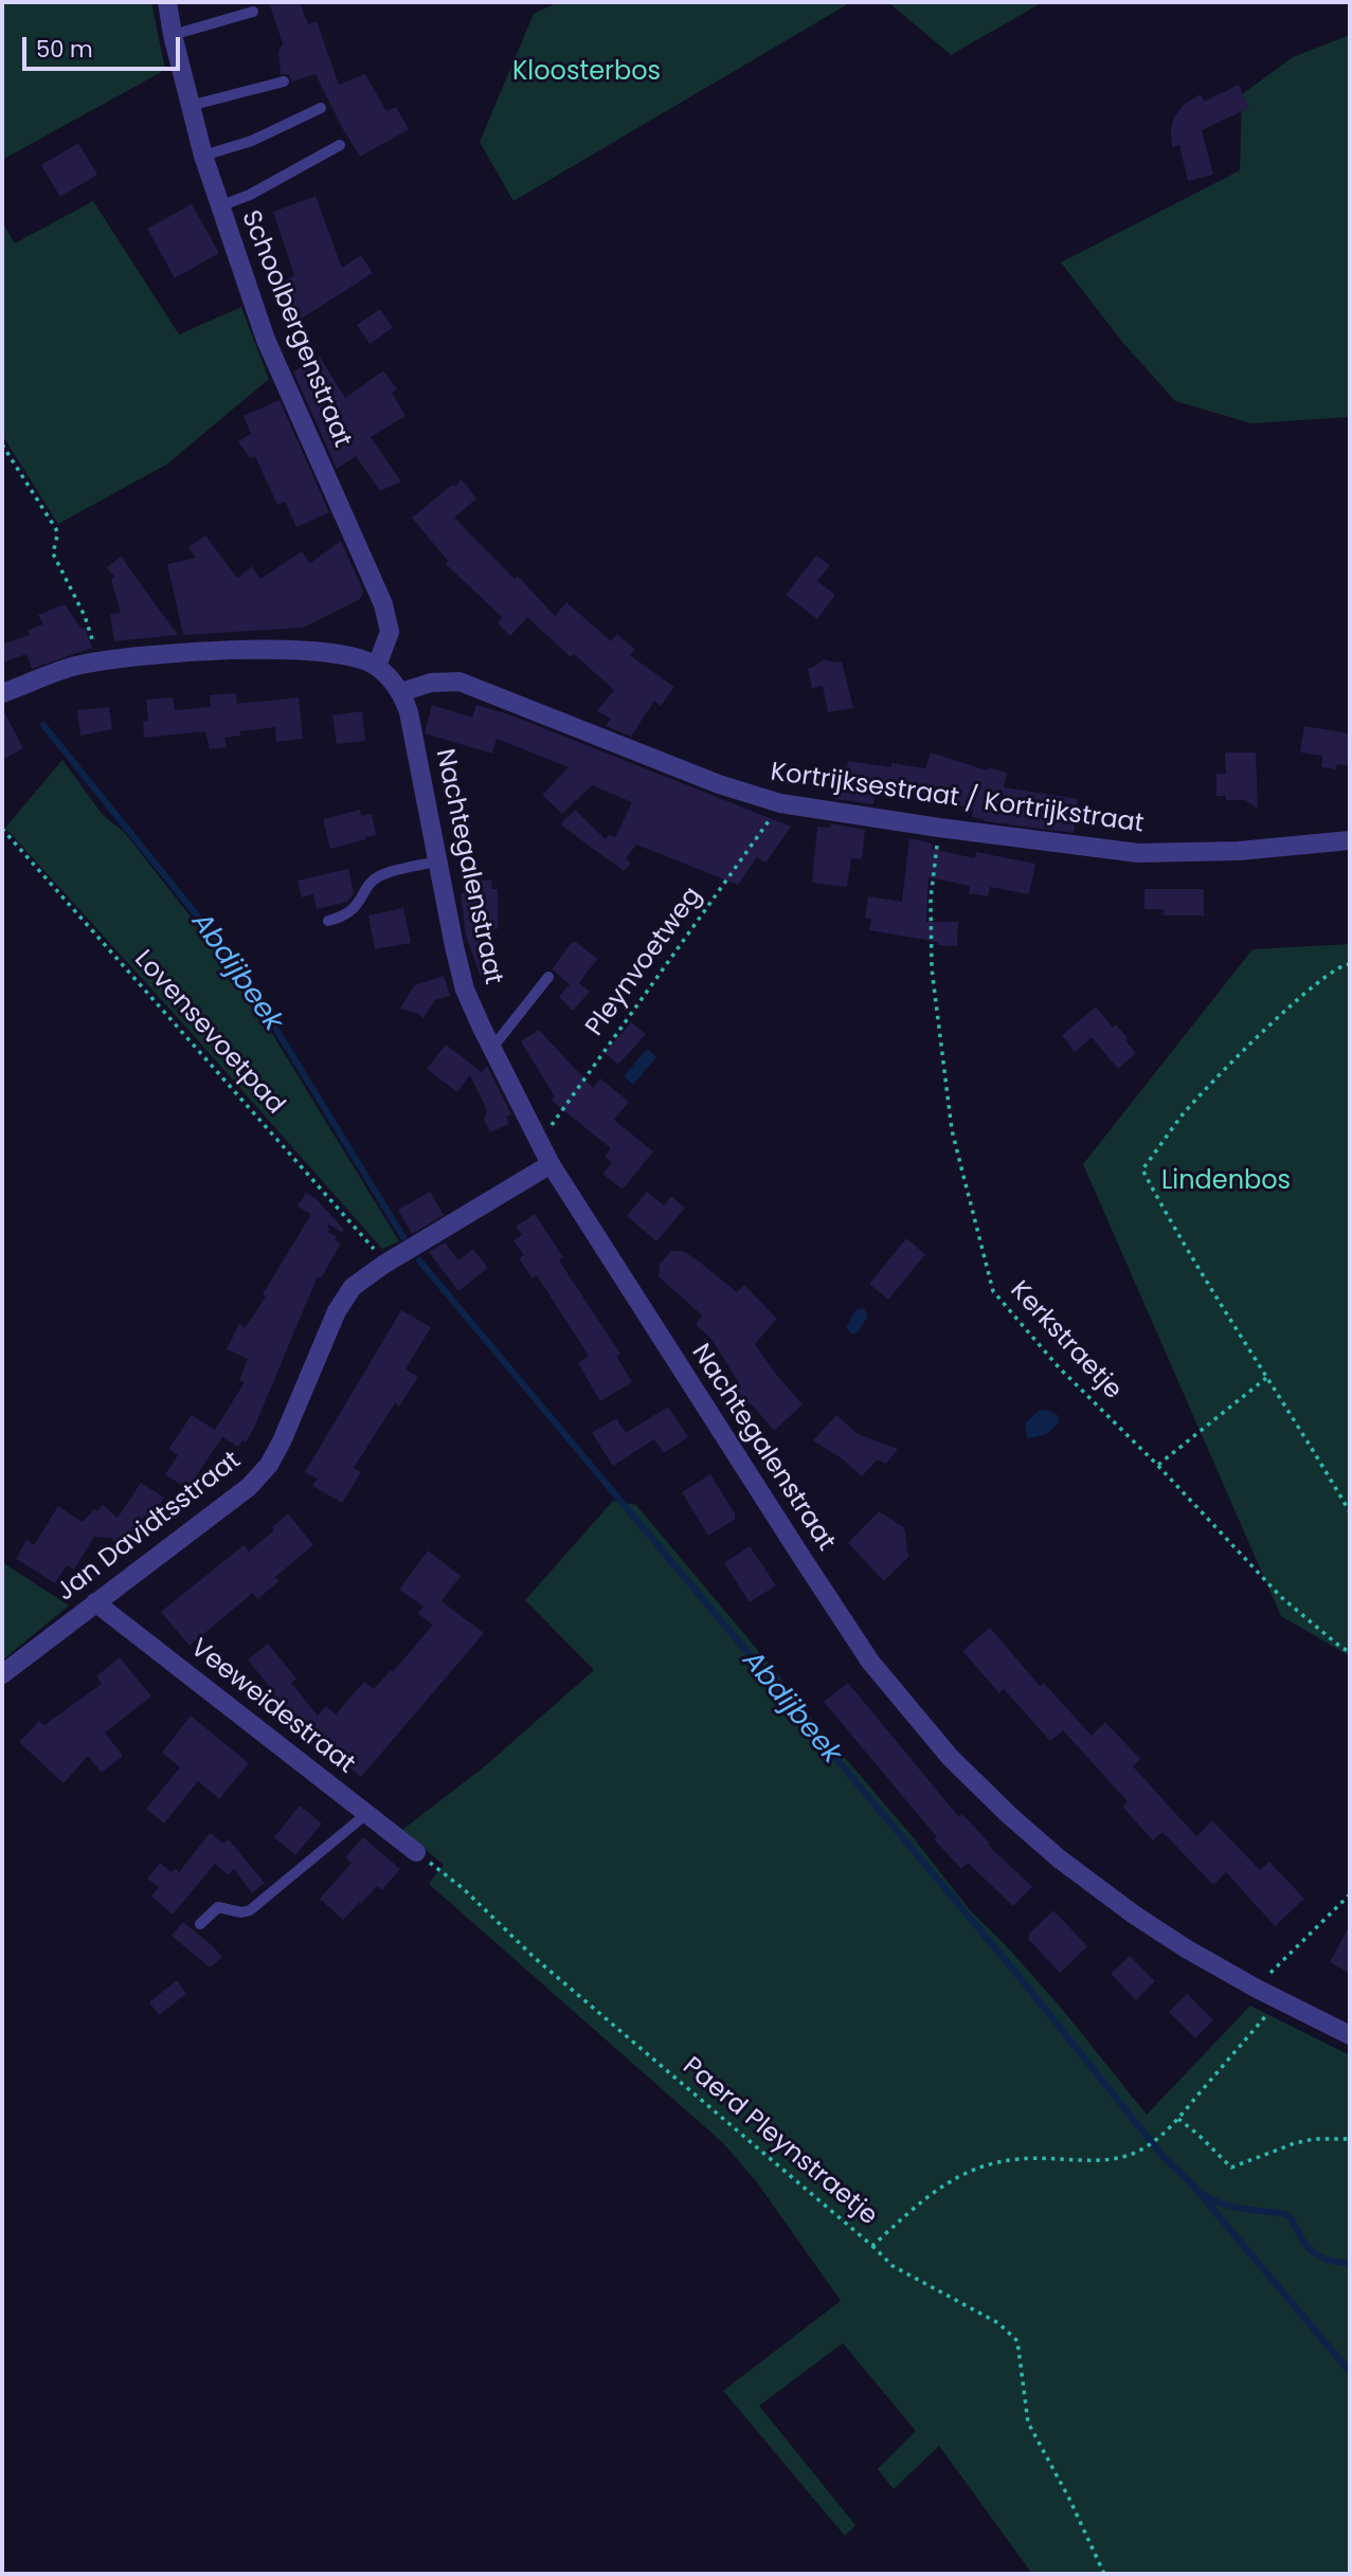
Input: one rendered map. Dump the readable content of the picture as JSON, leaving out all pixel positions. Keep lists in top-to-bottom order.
{
  "streets": {
    "street": [
      "Schoolbergenstraat",
      "Kortrijksestraat / Kortrijkstraat",
      "Nachtegalenstraat",
      "Jan Davidtsstraat",
      "Veeweidestraat"
    ],
    "path": [
      "Pleynvoetweg",
      "Lovensevoetpad",
      "Kerkstraetje",
      "Paerd Pleynstraetje"
    ]
  },
  "crossings": [
    ["Kortrijksestraat / Kortrijkstraat", "Nachtegalenstraat"],
    ["Kortrijksestraat / Kortrijkstraat", "Pleynvoetweg"],
    ["Kortrijksestraat / Kortrijkstraat", "Kerkstraetje"],
    ["Nachtegalenstraat", "Pleynvoetweg"],
    ["Nachtegalenstraat", "Jan Davidtsstraat"],
    ["Nachtegalenstraat", "Paerd Pleynstraetje"],
    ["Lovensevoetpad", "Jan Davidtsstraat"],
    ["Jan Davidtsstraat", "Veeweidestraat"],
    ["Veeweidestraat", "Paerd Pleynstraetje"]
  ],
  "water": ["Abdijbeek"],
  "parks": ["Kloosterbos", "Lindenbos"],
  "scale_bar": "50 m"
}
